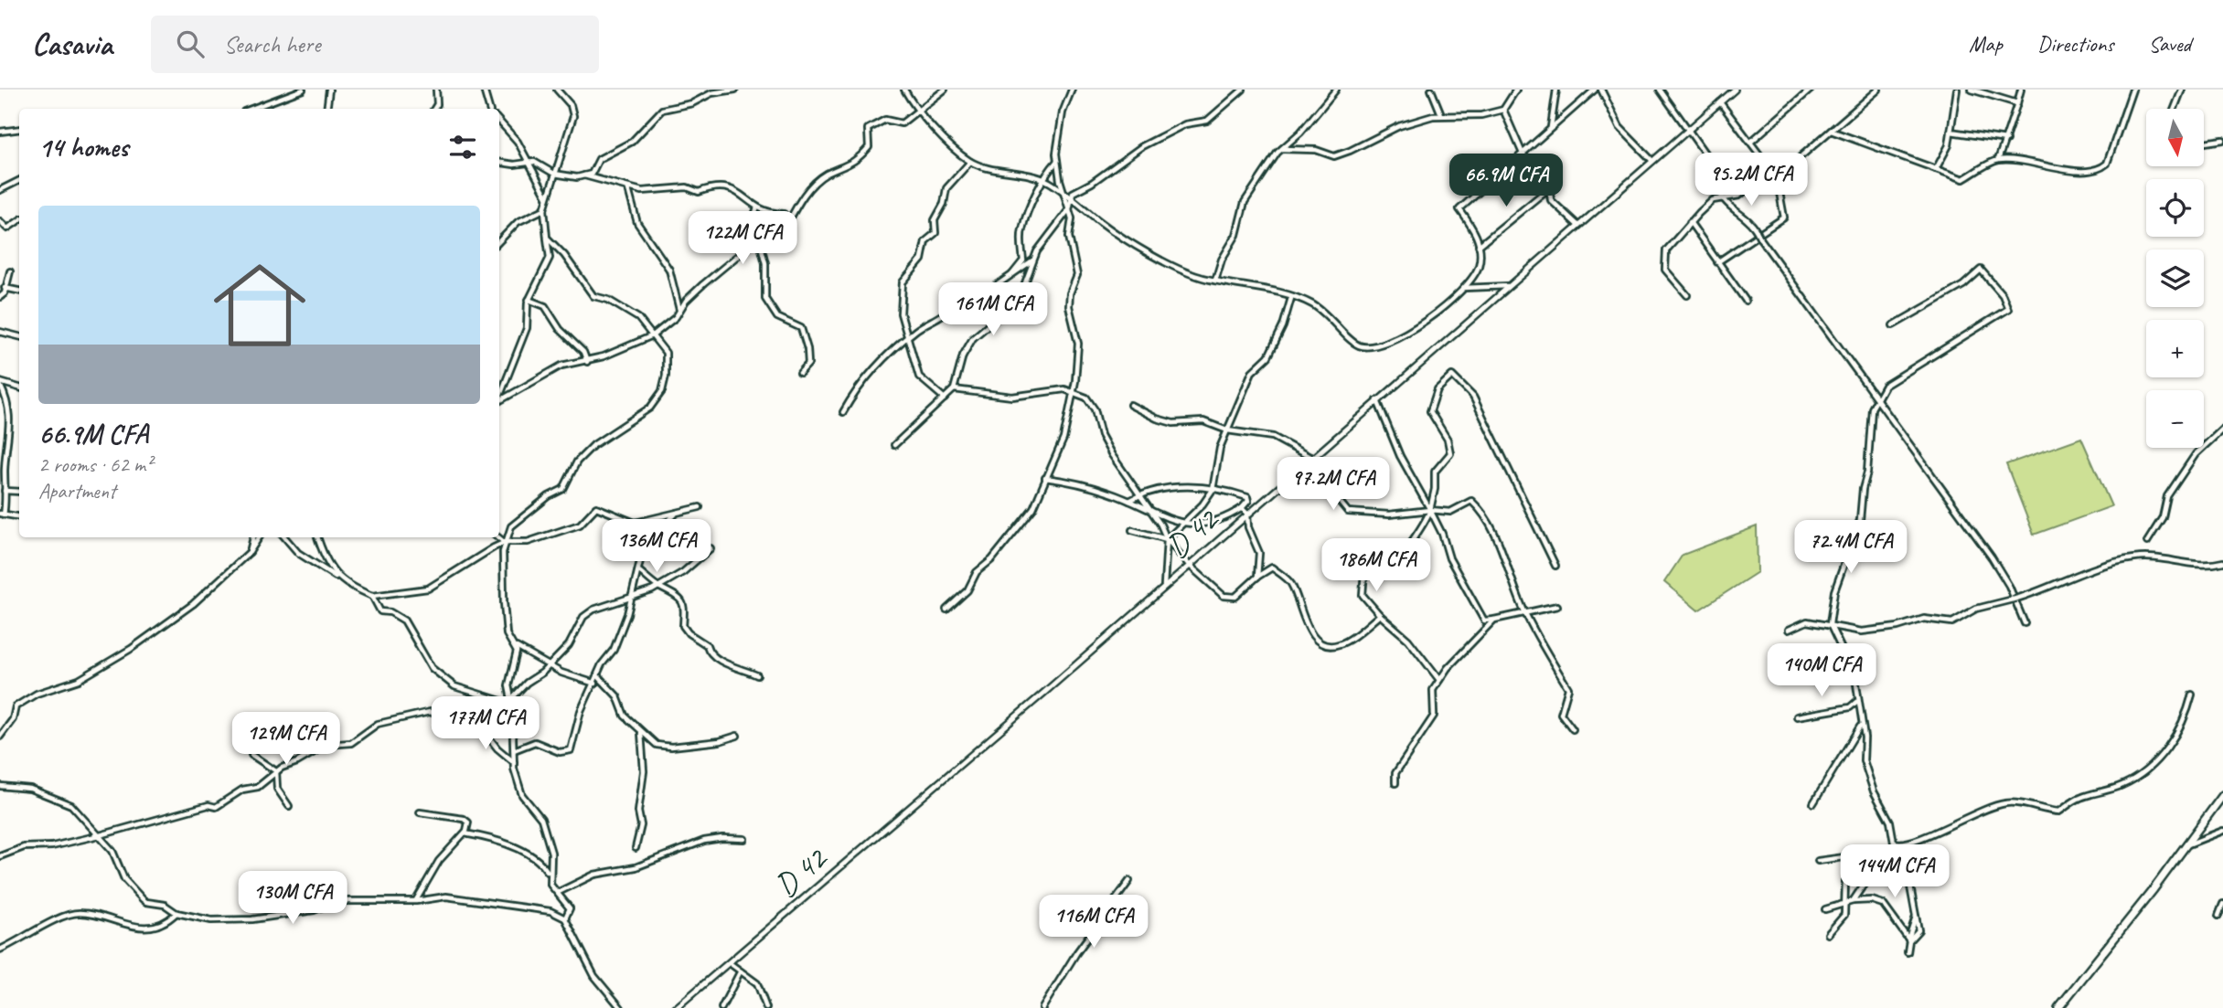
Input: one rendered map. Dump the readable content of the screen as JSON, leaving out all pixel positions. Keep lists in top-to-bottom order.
{
  "streets": {
    "street": ["D 42"]
  },
  "north": "bottom",
  "page": {
    "header": "Casavia",
    "search": "Search here",
    "nav": ["Map", "Directions", "Saved"],
    "map_buttons": ["+", "−"],
    "heading": "14 homes",
    "price": [
      "95.2M CFA",
      "66.9M CFA",
      "122M CFA",
      "161M CFA",
      "97.2M CFA",
      "136M CFA",
      "72.4M CFA",
      "186M CFA",
      "140M CFA",
      "177M CFA",
      "129M CFA",
      "144M CFA",
      "130M CFA",
      "116M CFA"
    ],
    "list": [
      {
        "name": "66.9M CFA",
        "note": "2 rooms · 62 m² · Apartment"
      }
    ]
  }
}
